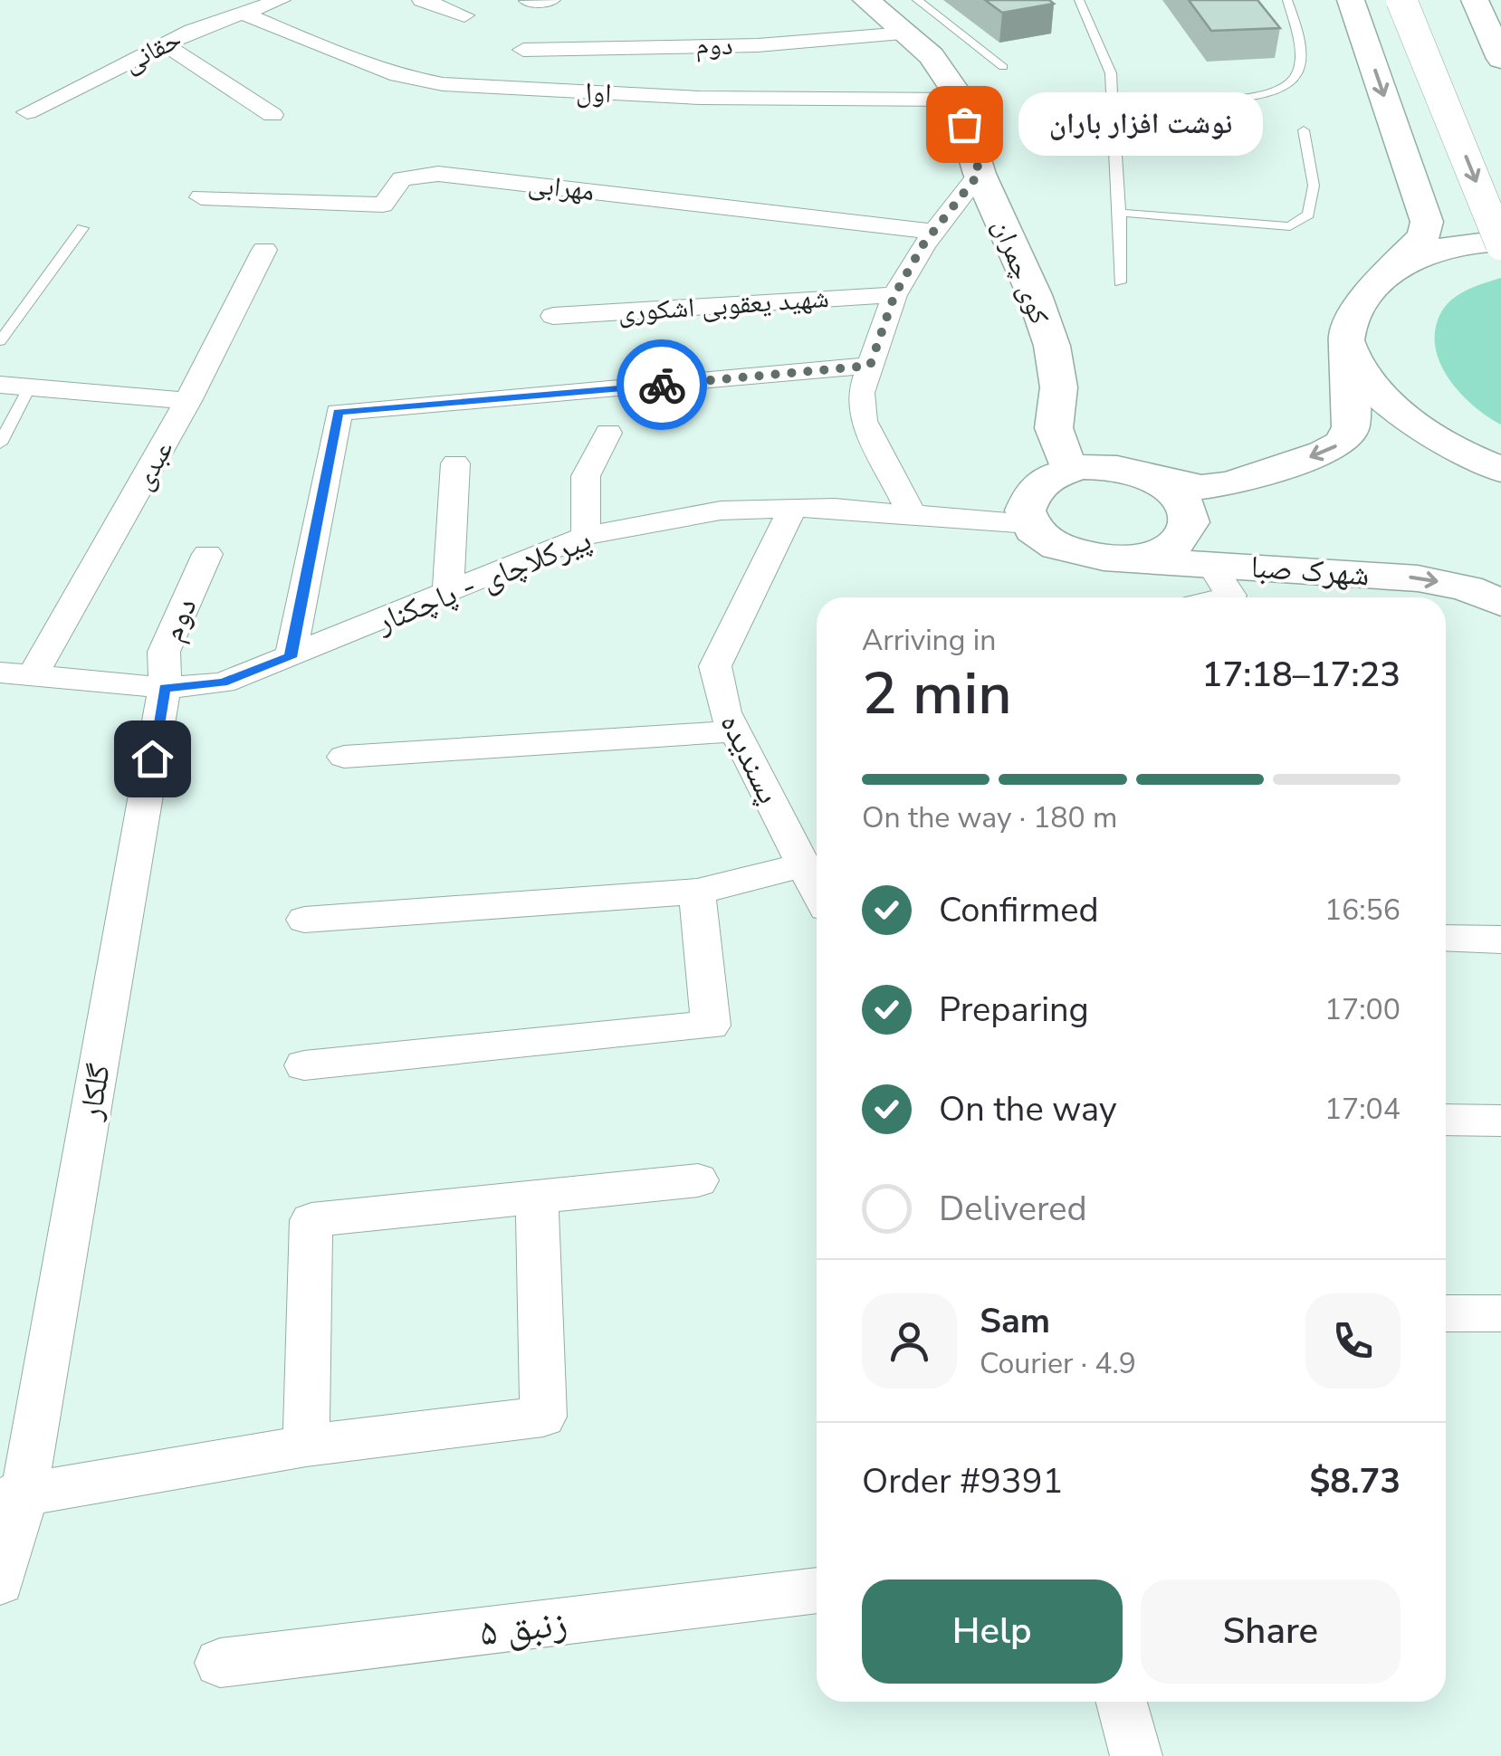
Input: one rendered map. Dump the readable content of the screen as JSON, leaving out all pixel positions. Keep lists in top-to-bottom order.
{
  "streets": {
    "main road": ["کوی چمران", "شهرک صبا"],
    "street": [
      "دوم",
      "حقانی",
      "اول",
      "مهرابی",
      "شهید یعقوبی اشکوری",
      "عبدی",
      "پیرکلاچای - پاچکنار",
      "پسندیده",
      "گلکار",
      "زنبق ۵"
    ]
  },
  "crossings": [
    ["دوم", "کوی چمران"],
    ["دوم", "پیرکلاچای - پاچکنار"],
    ["دوم", "گلکار"],
    ["حقانی", "اول"],
    ["اول", "کوی چمران"],
    ["عبدی", "پیرکلاچای - پاچکنار"],
    ["پیرکلاچای - پاچکنار", "پسندیده"],
    ["پیرکلاچای - پاچکنار", "گلکار"]
  ],
  "one_way": ["شهرک صبا"],
  "places": ["نوشت افزار باران"],
  "page": {
    "bubble": "نوشت افزار باران",
    "heading": ["2 min", "Arriving in", "17:18–17:23"],
    "panel": [
      "Sam",
      "Courier · 4.9",
      "Order #9391",
      "$8.73"
    ],
    "bar": "On the way · 180 m",
    "list": [
      ["Confirmed", "16:56"],
      ["Preparing", "17:00"],
      ["On the way", "17:04"],
      "Delivered"
    ],
    "buttons": ["Help", "Share"]
  }
}
